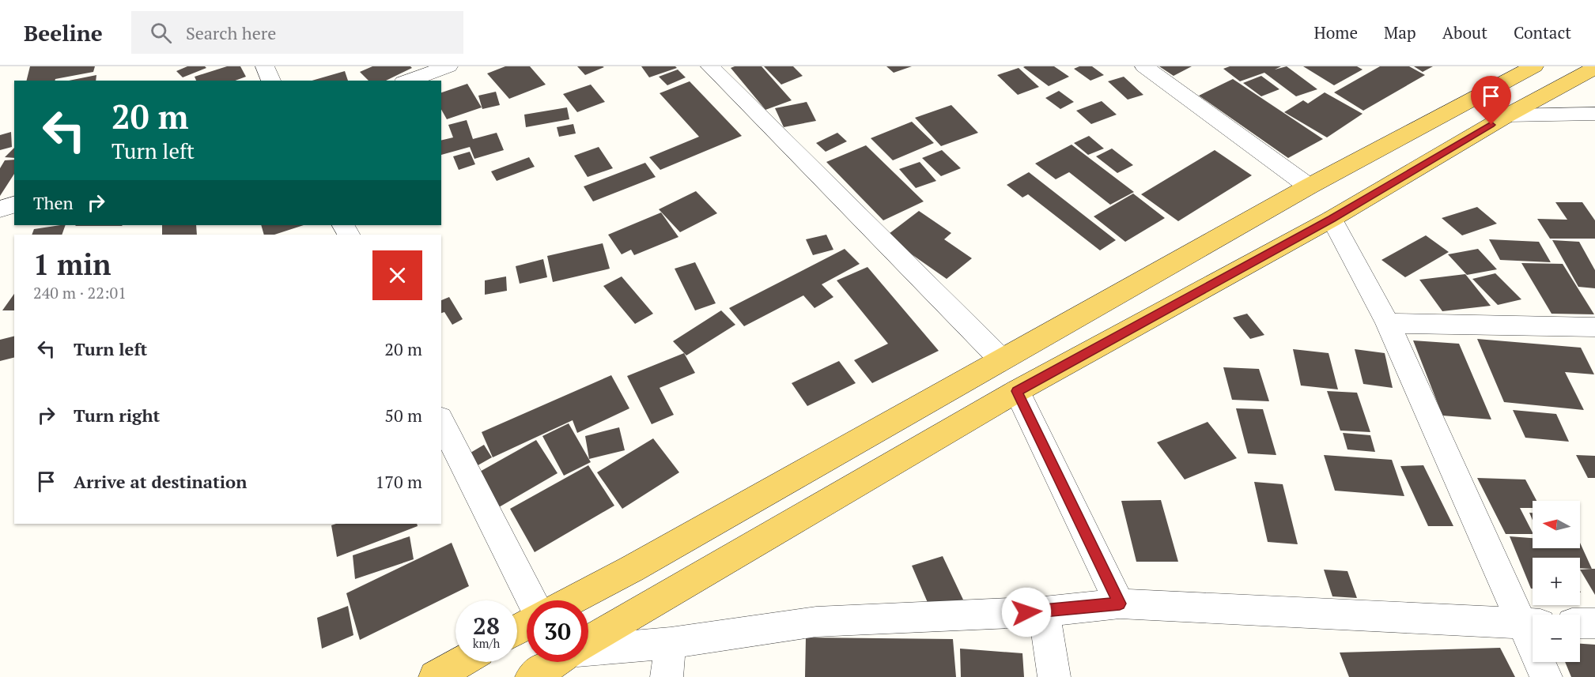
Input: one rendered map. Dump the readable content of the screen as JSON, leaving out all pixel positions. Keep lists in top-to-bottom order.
{
  "north": "left",
  "page": {
    "header": "Beeline",
    "search": "Search here",
    "nav": [
      "Home",
      "Map",
      "About",
      "Contact"
    ],
    "turn": ["20 m", "Turn left"],
    "then": "Then",
    "heading": ["1 min", "240 m · 22:01"],
    "list": [
      {
        "name": "Turn left",
        "value": "20 m"
      },
      {
        "name": "Turn right",
        "value": "50 m"
      },
      {
        "name": "Arrive at destination",
        "value": "170 m"
      }
    ],
    "map_buttons": ["+", "−"],
    "speed": "28 km/h",
    "limit": "30"
  }
}
